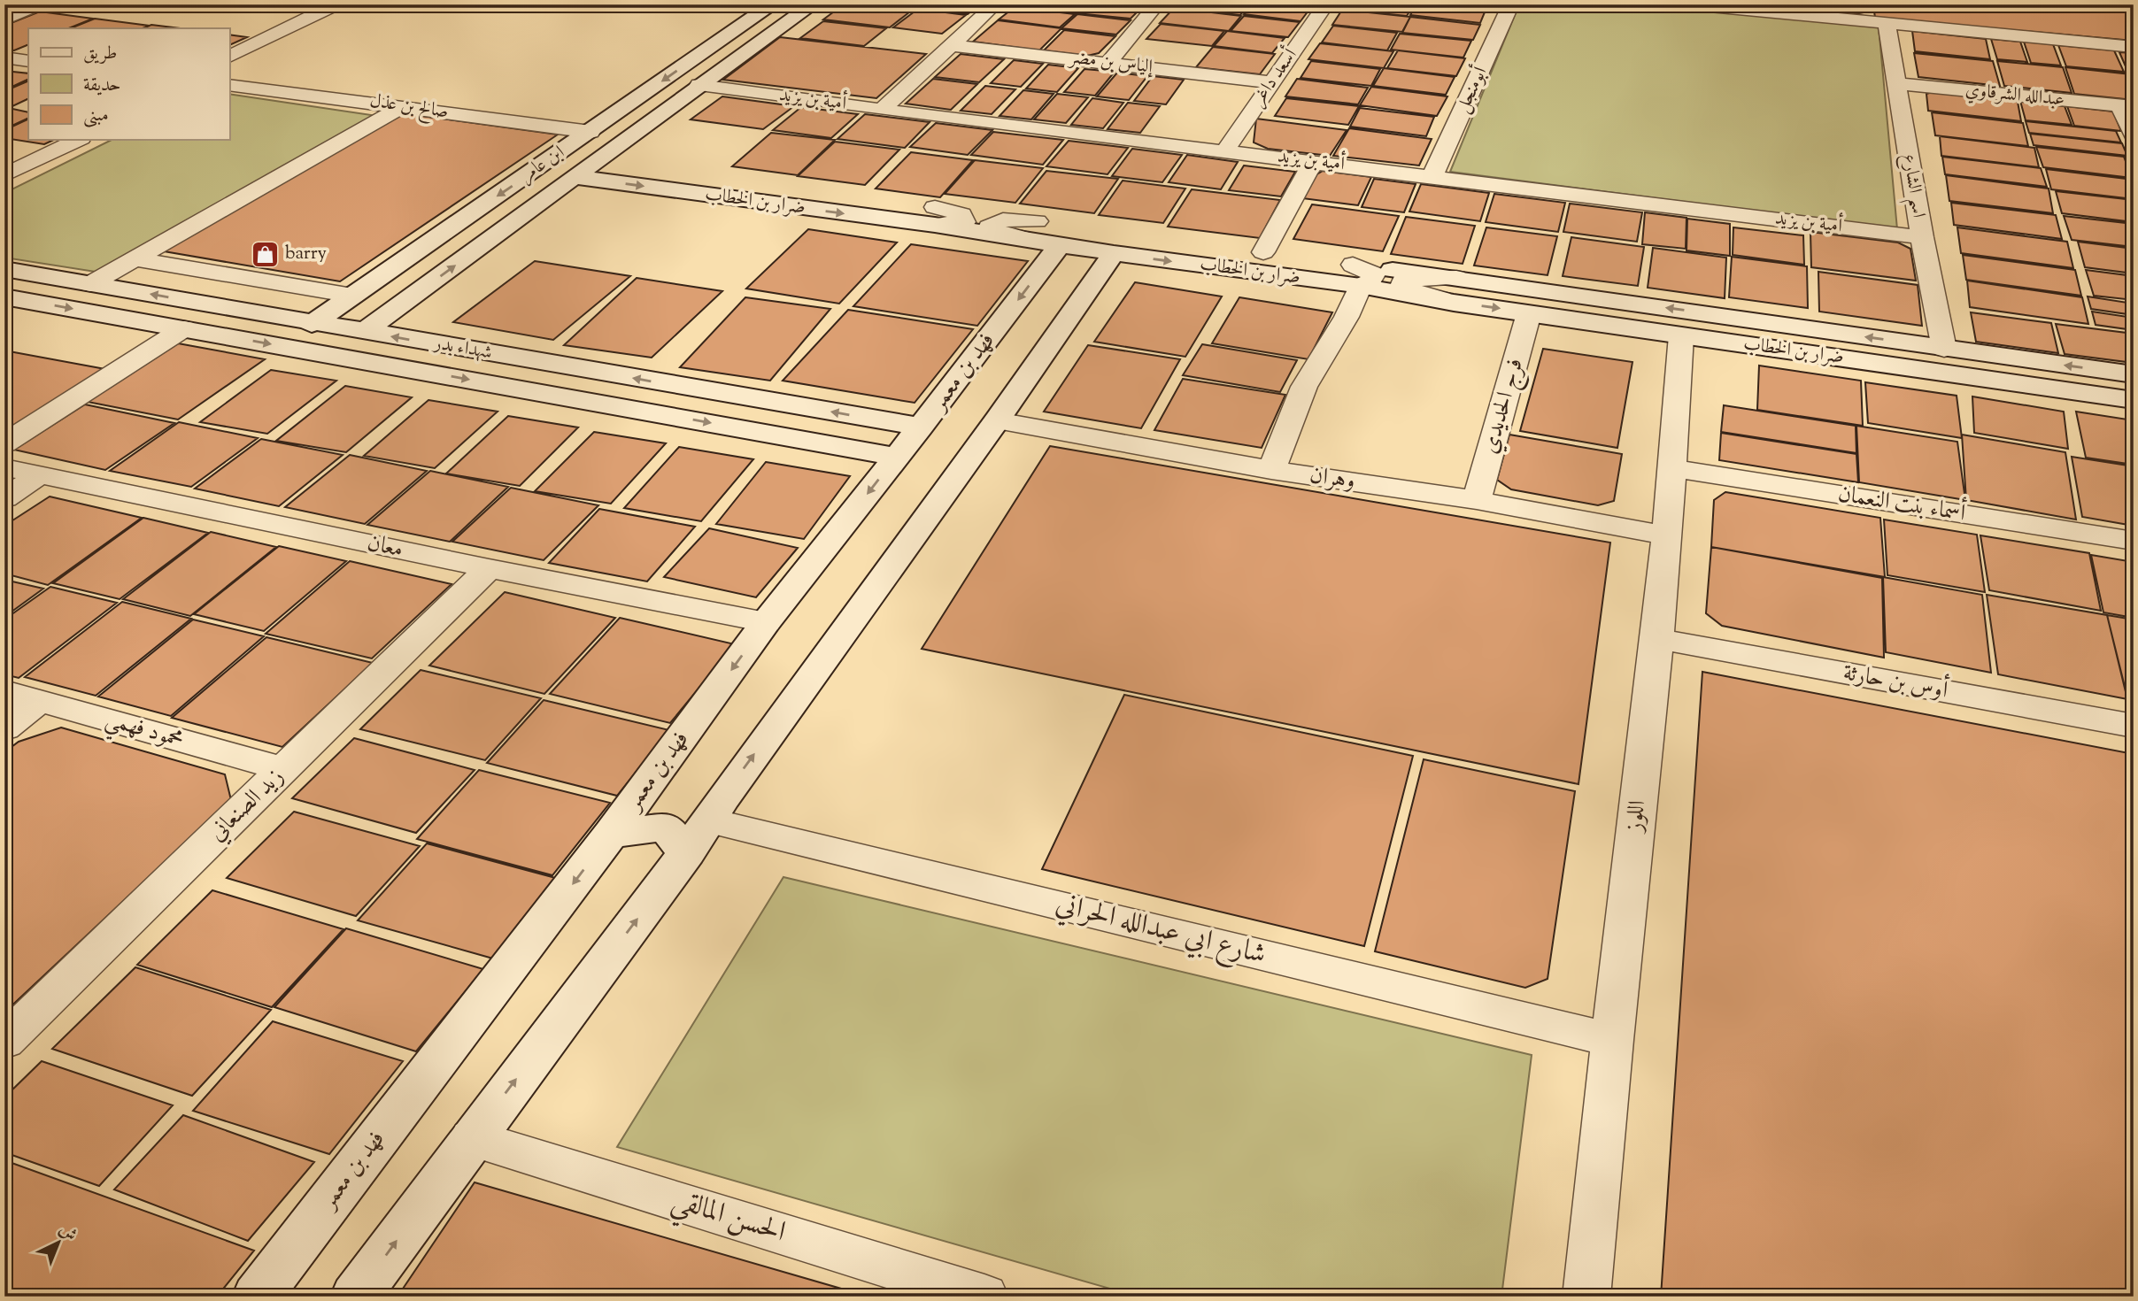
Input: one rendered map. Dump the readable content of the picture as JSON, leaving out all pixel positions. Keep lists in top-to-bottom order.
{
  "streets": {
    "street": [
      "إلياس بن مضر",
      "أسعد داغر",
      "أبومنجل",
      "عبدالله الشرقاوي",
      "أمية بن يزيد",
      "صالح بن عذل",
      "ابن عامر",
      "اسم الشارع",
      "ضرار بن الخطاب",
      "شهداء بدر",
      "فهد بن معمر",
      "فرج الحديدي",
      "وهران",
      "أسماء بنت النعمان",
      "معان",
      "أوس بن حارثة",
      "محمود فهمي",
      "زيد الصنعاني",
      "اللوز",
      "شارع ابي عبدالله الحراني",
      "الحسن المالقي"
    ]
  },
  "crossings": [
    ["إلياس بن مضر", "أسعد داغر"],
    ["أسعد داغر", "أمية بن يزيد"],
    ["أبومنجل", "أمية بن يزيد"],
    ["عبدالله الشرقاوي", "اسم الشارع"],
    ["أمية بن يزيد", "ابن عامر"],
    ["أمية بن يزيد", "اسم الشارع"],
    ["صالح بن عذل", "ابن عامر"],
    ["ابن عامر", "ضرار بن الخطاب"],
    ["ابن عامر", "شهداء بدر"],
    ["اسم الشارع", "ضرار بن الخطاب"],
    ["ضرار بن الخطاب", "فهد بن معمر"],
    ["ضرار بن الخطاب", "فرج الحديدي"],
    ["ضرار بن الخطاب", "اللوز"],
    ["شهداء بدر", "فهد بن معمر"],
    ["فهد بن معمر", "معان"],
    ["فرج الحديدي", "وهران"],
    ["وهران", "اللوز"],
    ["أسماء بنت النعمان", "اللوز"],
    ["معان", "زيد الصنعاني"],
    ["أوس بن حارثة", "اللوز"],
    ["محمود فهمي", "زيد الصنعاني"],
    ["اللوز", "شارع ابي عبدالله الحراني"]
  ],
  "places": {
    "shop": ["barry"]
  },
  "legend": ["طريق", "حديقة", "مبنى"],
  "north": "top right"
}
